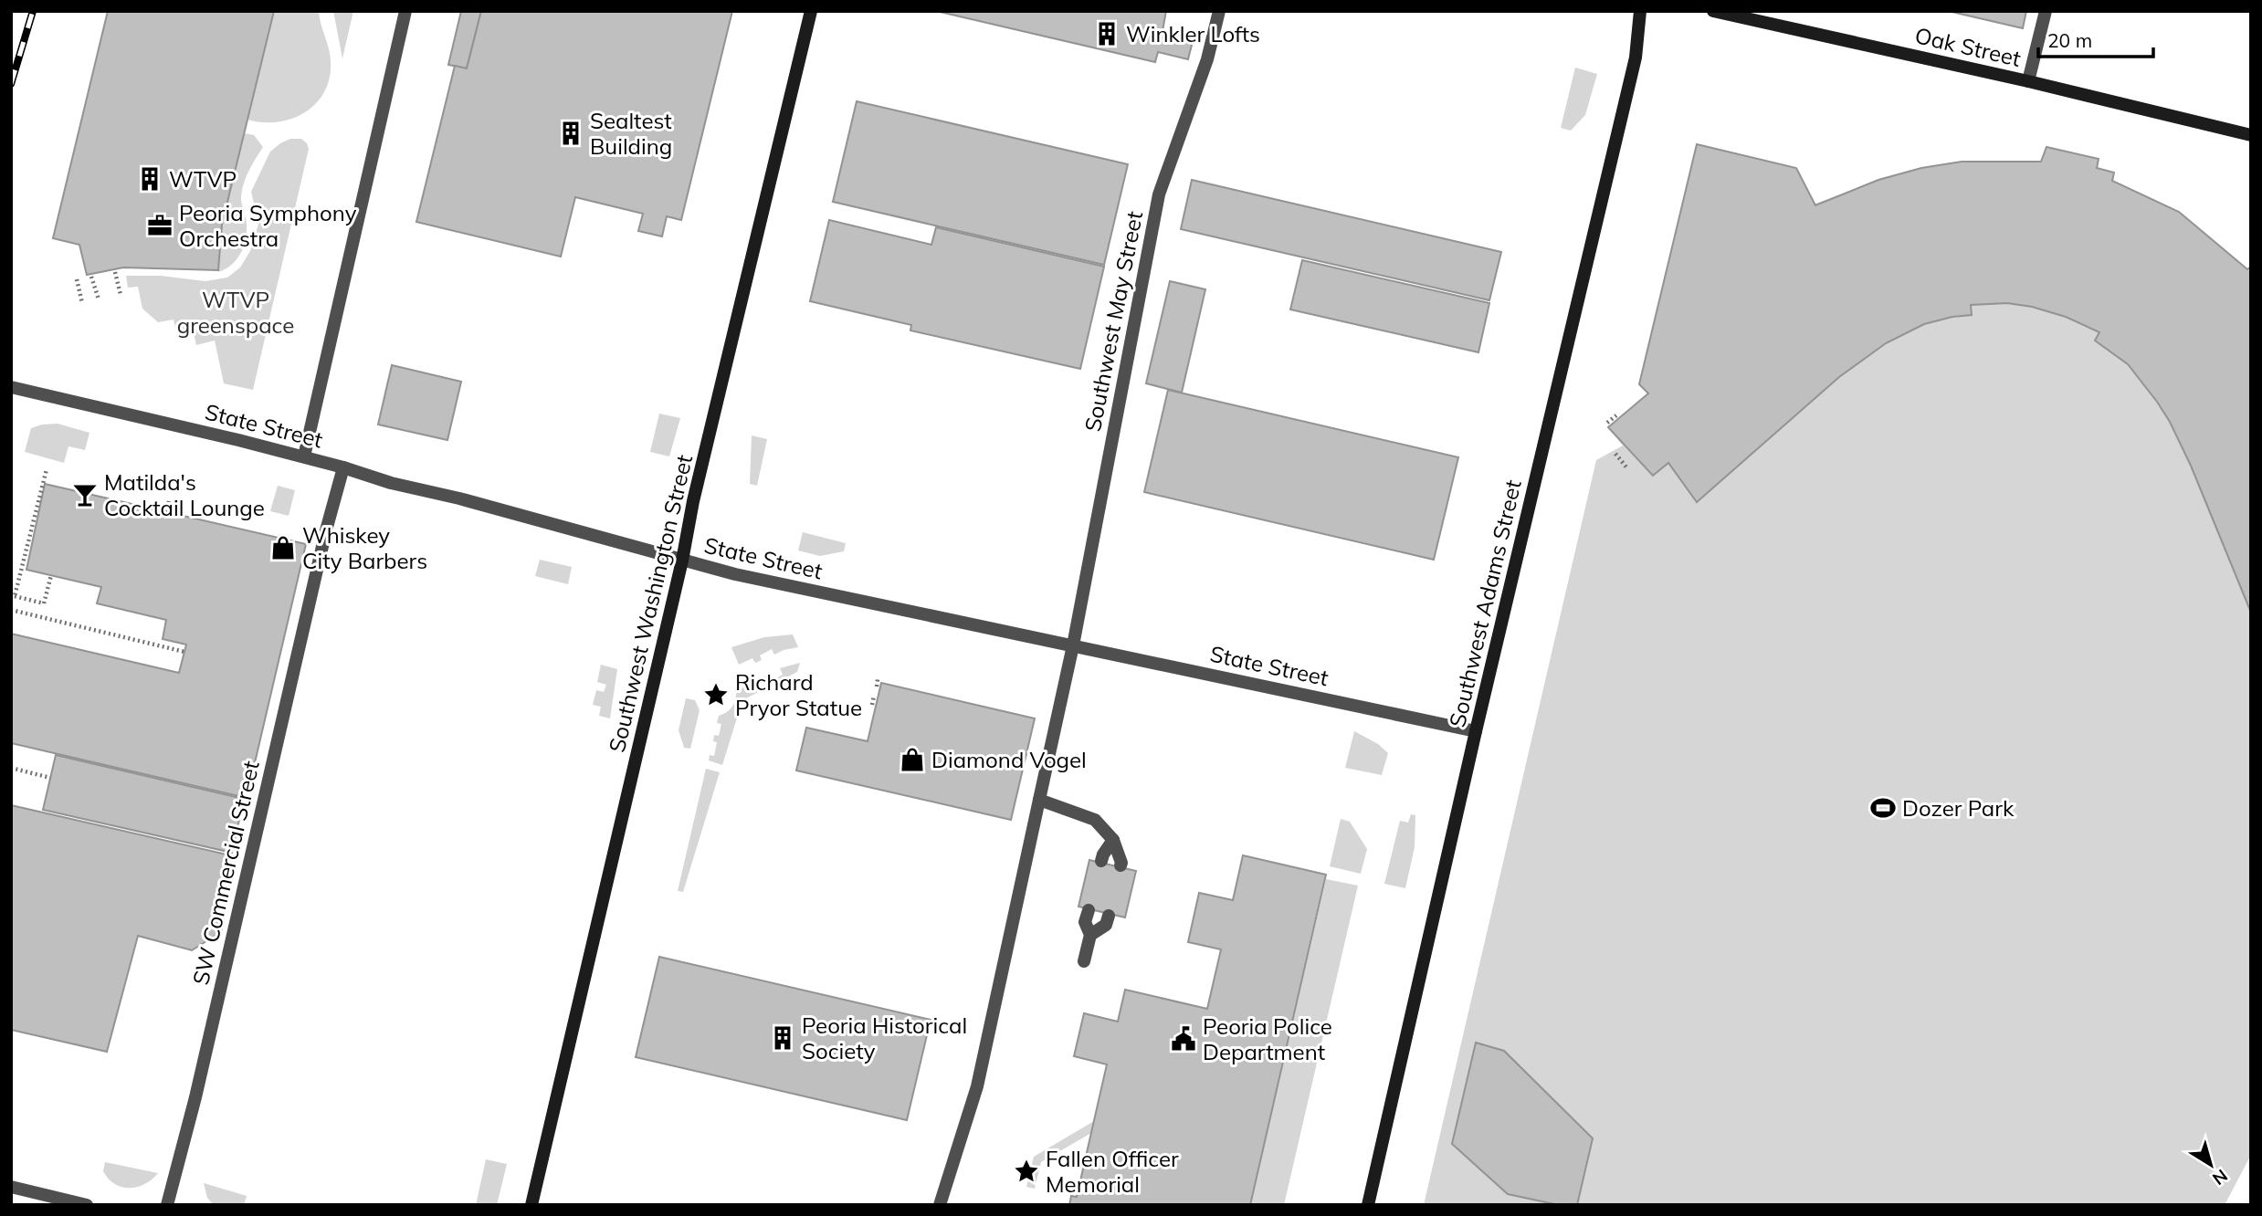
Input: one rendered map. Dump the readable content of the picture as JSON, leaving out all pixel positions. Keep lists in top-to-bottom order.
{
  "streets": {
    "street": [
      "Oak Street",
      "Southwest May Street",
      "State Street",
      "Southwest Washington Street",
      "Southwest Adams Street",
      "SW Commercial Street"
    ]
  },
  "crossings": [
    ["Southwest May Street", "State Street"],
    ["State Street", "Southwest Washington Street"],
    ["State Street", "Southwest Adams Street"],
    ["State Street", "SW Commercial Street"]
  ],
  "parks": ["WTVP greenspace"],
  "places": {
    "building": [
      "Winkler Lofts",
      "Sealtest Building",
      "WTVP",
      "Peoria Historical Society"
    ],
    "office": ["Peoria Symphony Orchestra"],
    "bar": ["Matilda's Cocktail Lounge"],
    "shop": ["Whiskey City Barbers", "Diamond Vogel"],
    "place": ["Richard Pryor Statue", "Fallen Officer Memorial"],
    "sports": ["Dozer Park"],
    "public building": ["Peoria Police Department"]
  },
  "scale_bar": "20 m",
  "north": "bottom right"
}
